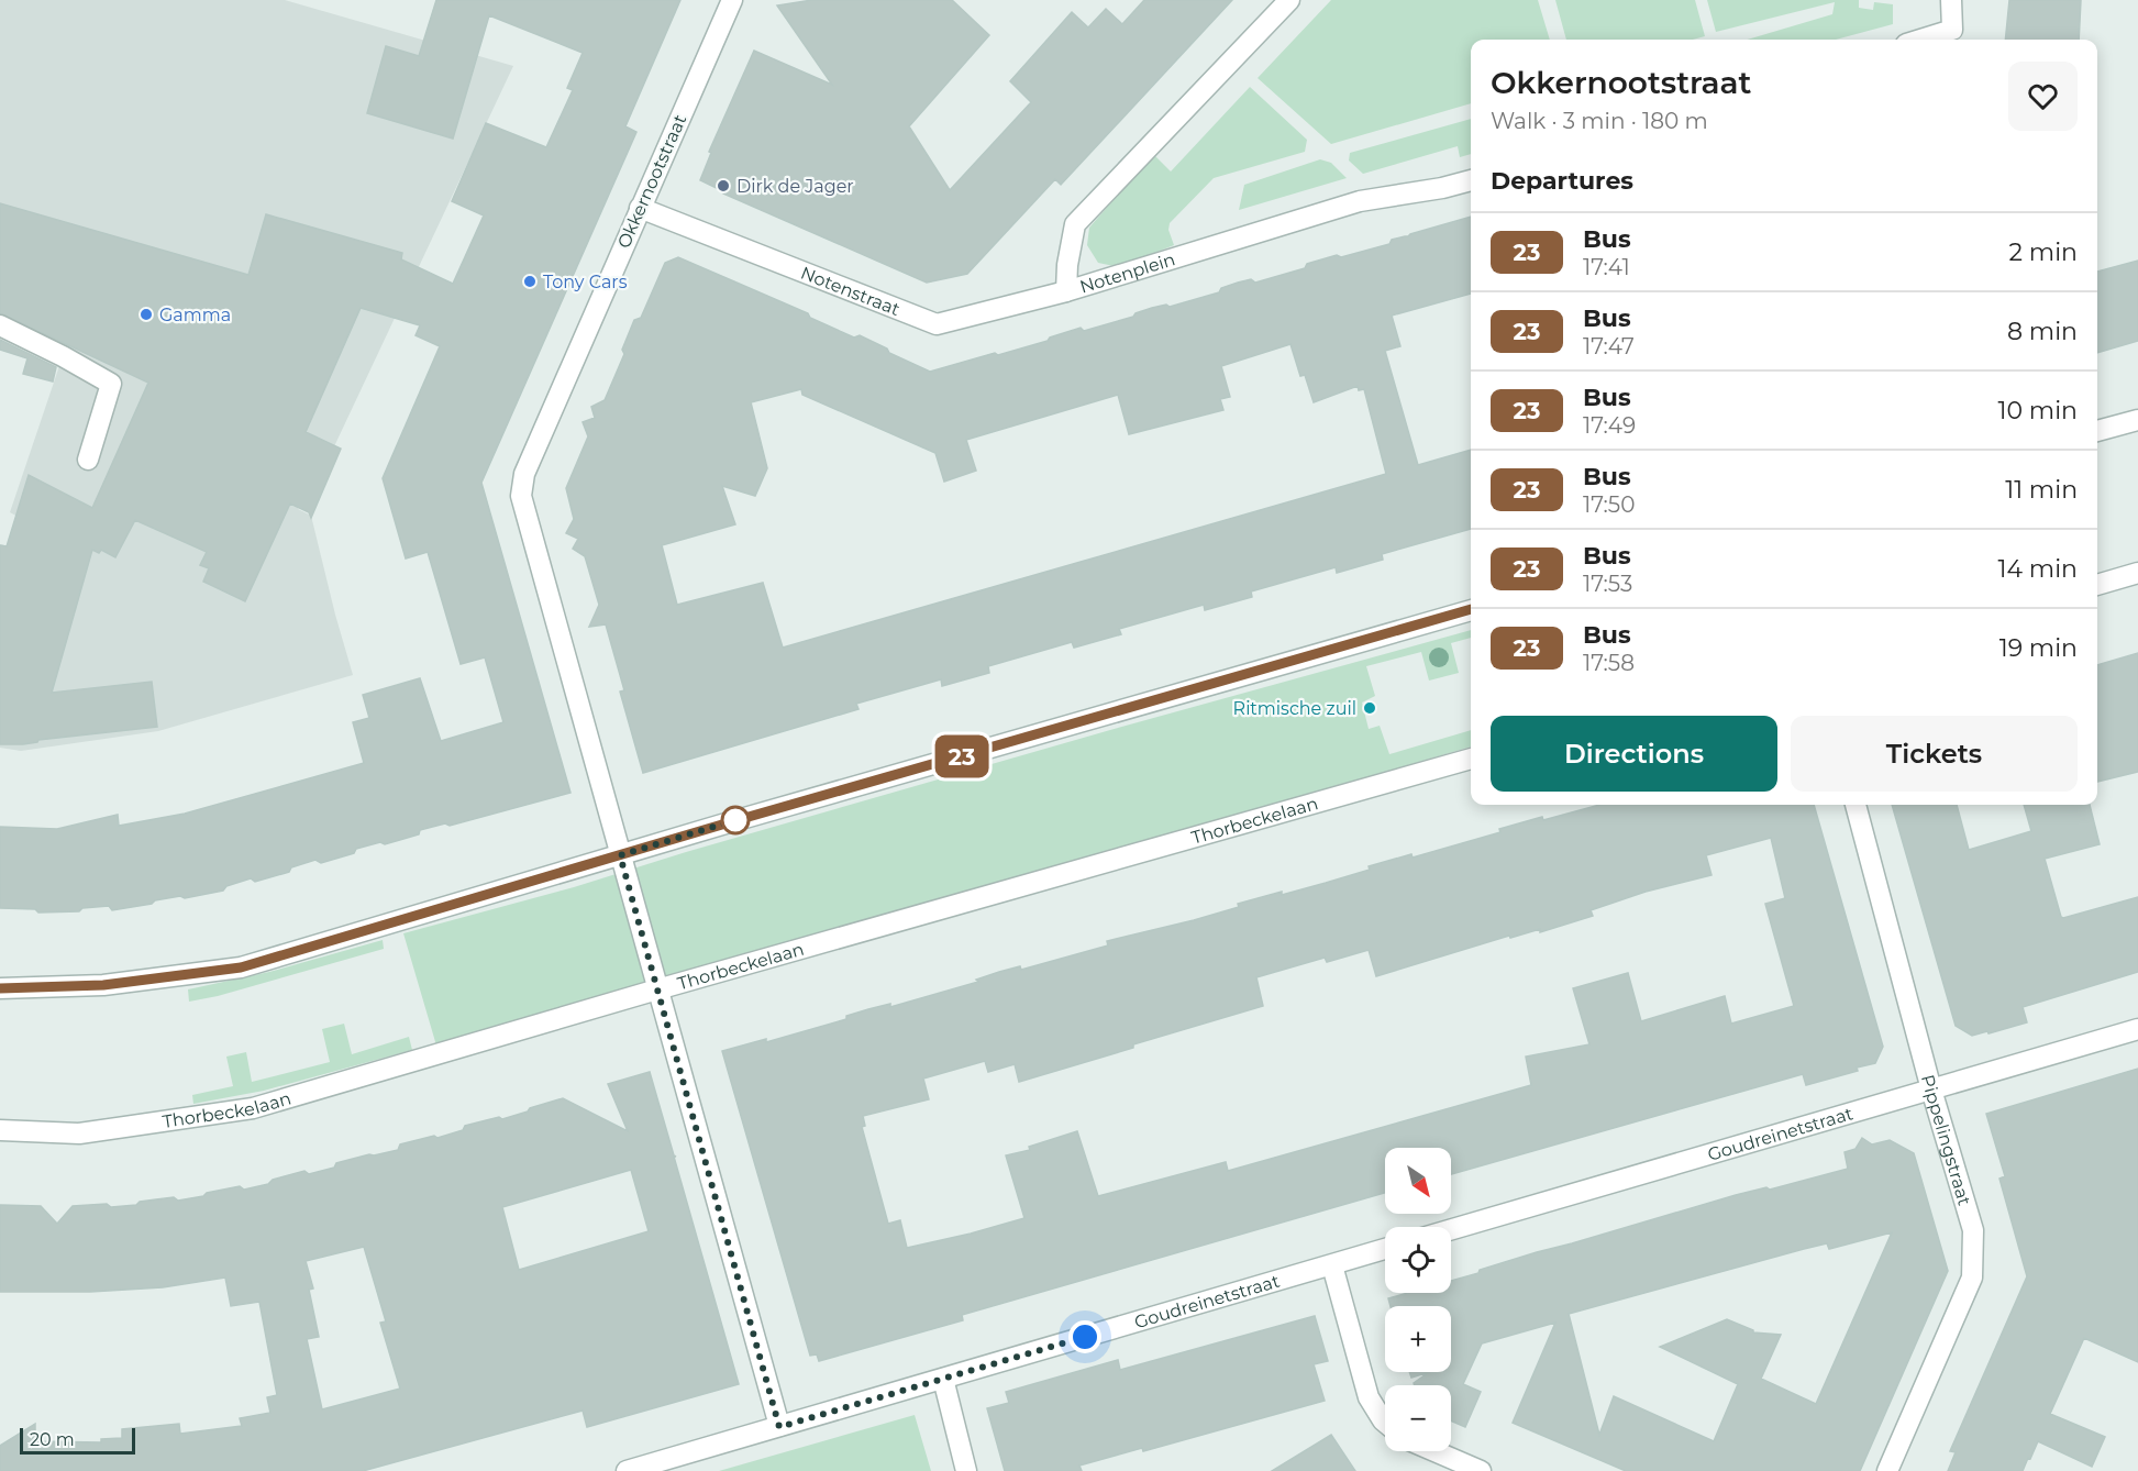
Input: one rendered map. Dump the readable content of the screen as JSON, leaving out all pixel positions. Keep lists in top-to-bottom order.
{
  "streets": {
    "street": [
      "Okkernootstraat",
      "Notenplein",
      "Notenstraat",
      "Thorbeckelaan",
      "Goudreinetstraat",
      "Pippelingstraat"
    ]
  },
  "crossings": [
    ["Okkernootstraat", "Notenstraat"],
    ["Okkernootstraat", "Thorbeckelaan"],
    ["Okkernootstraat", "Goudreinetstraat"],
    ["Notenplein", "Notenstraat"],
    ["Goudreinetstraat", "Pippelingstraat"]
  ],
  "places": [
    "Dirk de Jager",
    "Tony Cars",
    "Gamma",
    "Ritmische zuil"
  ],
  "lines": ["bus line 23"],
  "scale_bar": "20 m",
  "north": "bottom right",
  "page": {
    "on_map": "23",
    "heading": [
      ["Okkernootstraat", "Walk · 3 min · 180 m"],
      "Departures"
    ],
    "list": [
      {
        "mark": "23",
        "name": "Bus",
        "note": "17:41",
        "value": "2 min"
      },
      {
        "mark": "23",
        "name": "Bus",
        "note": "17:47",
        "value": "8 min"
      },
      {
        "mark": "23",
        "name": "Bus",
        "note": "17:49",
        "value": "10 min"
      },
      {
        "mark": "23",
        "name": "Bus",
        "note": "17:50",
        "value": "11 min"
      },
      {
        "mark": "23",
        "name": "Bus",
        "note": "17:53",
        "value": "14 min"
      },
      {
        "mark": "23",
        "name": "Bus",
        "note": "17:58",
        "value": "19 min"
      }
    ],
    "buttons": ["Directions", "Tickets"],
    "map_buttons": ["+", "−"],
    "scale": "20 m"
  }
}
